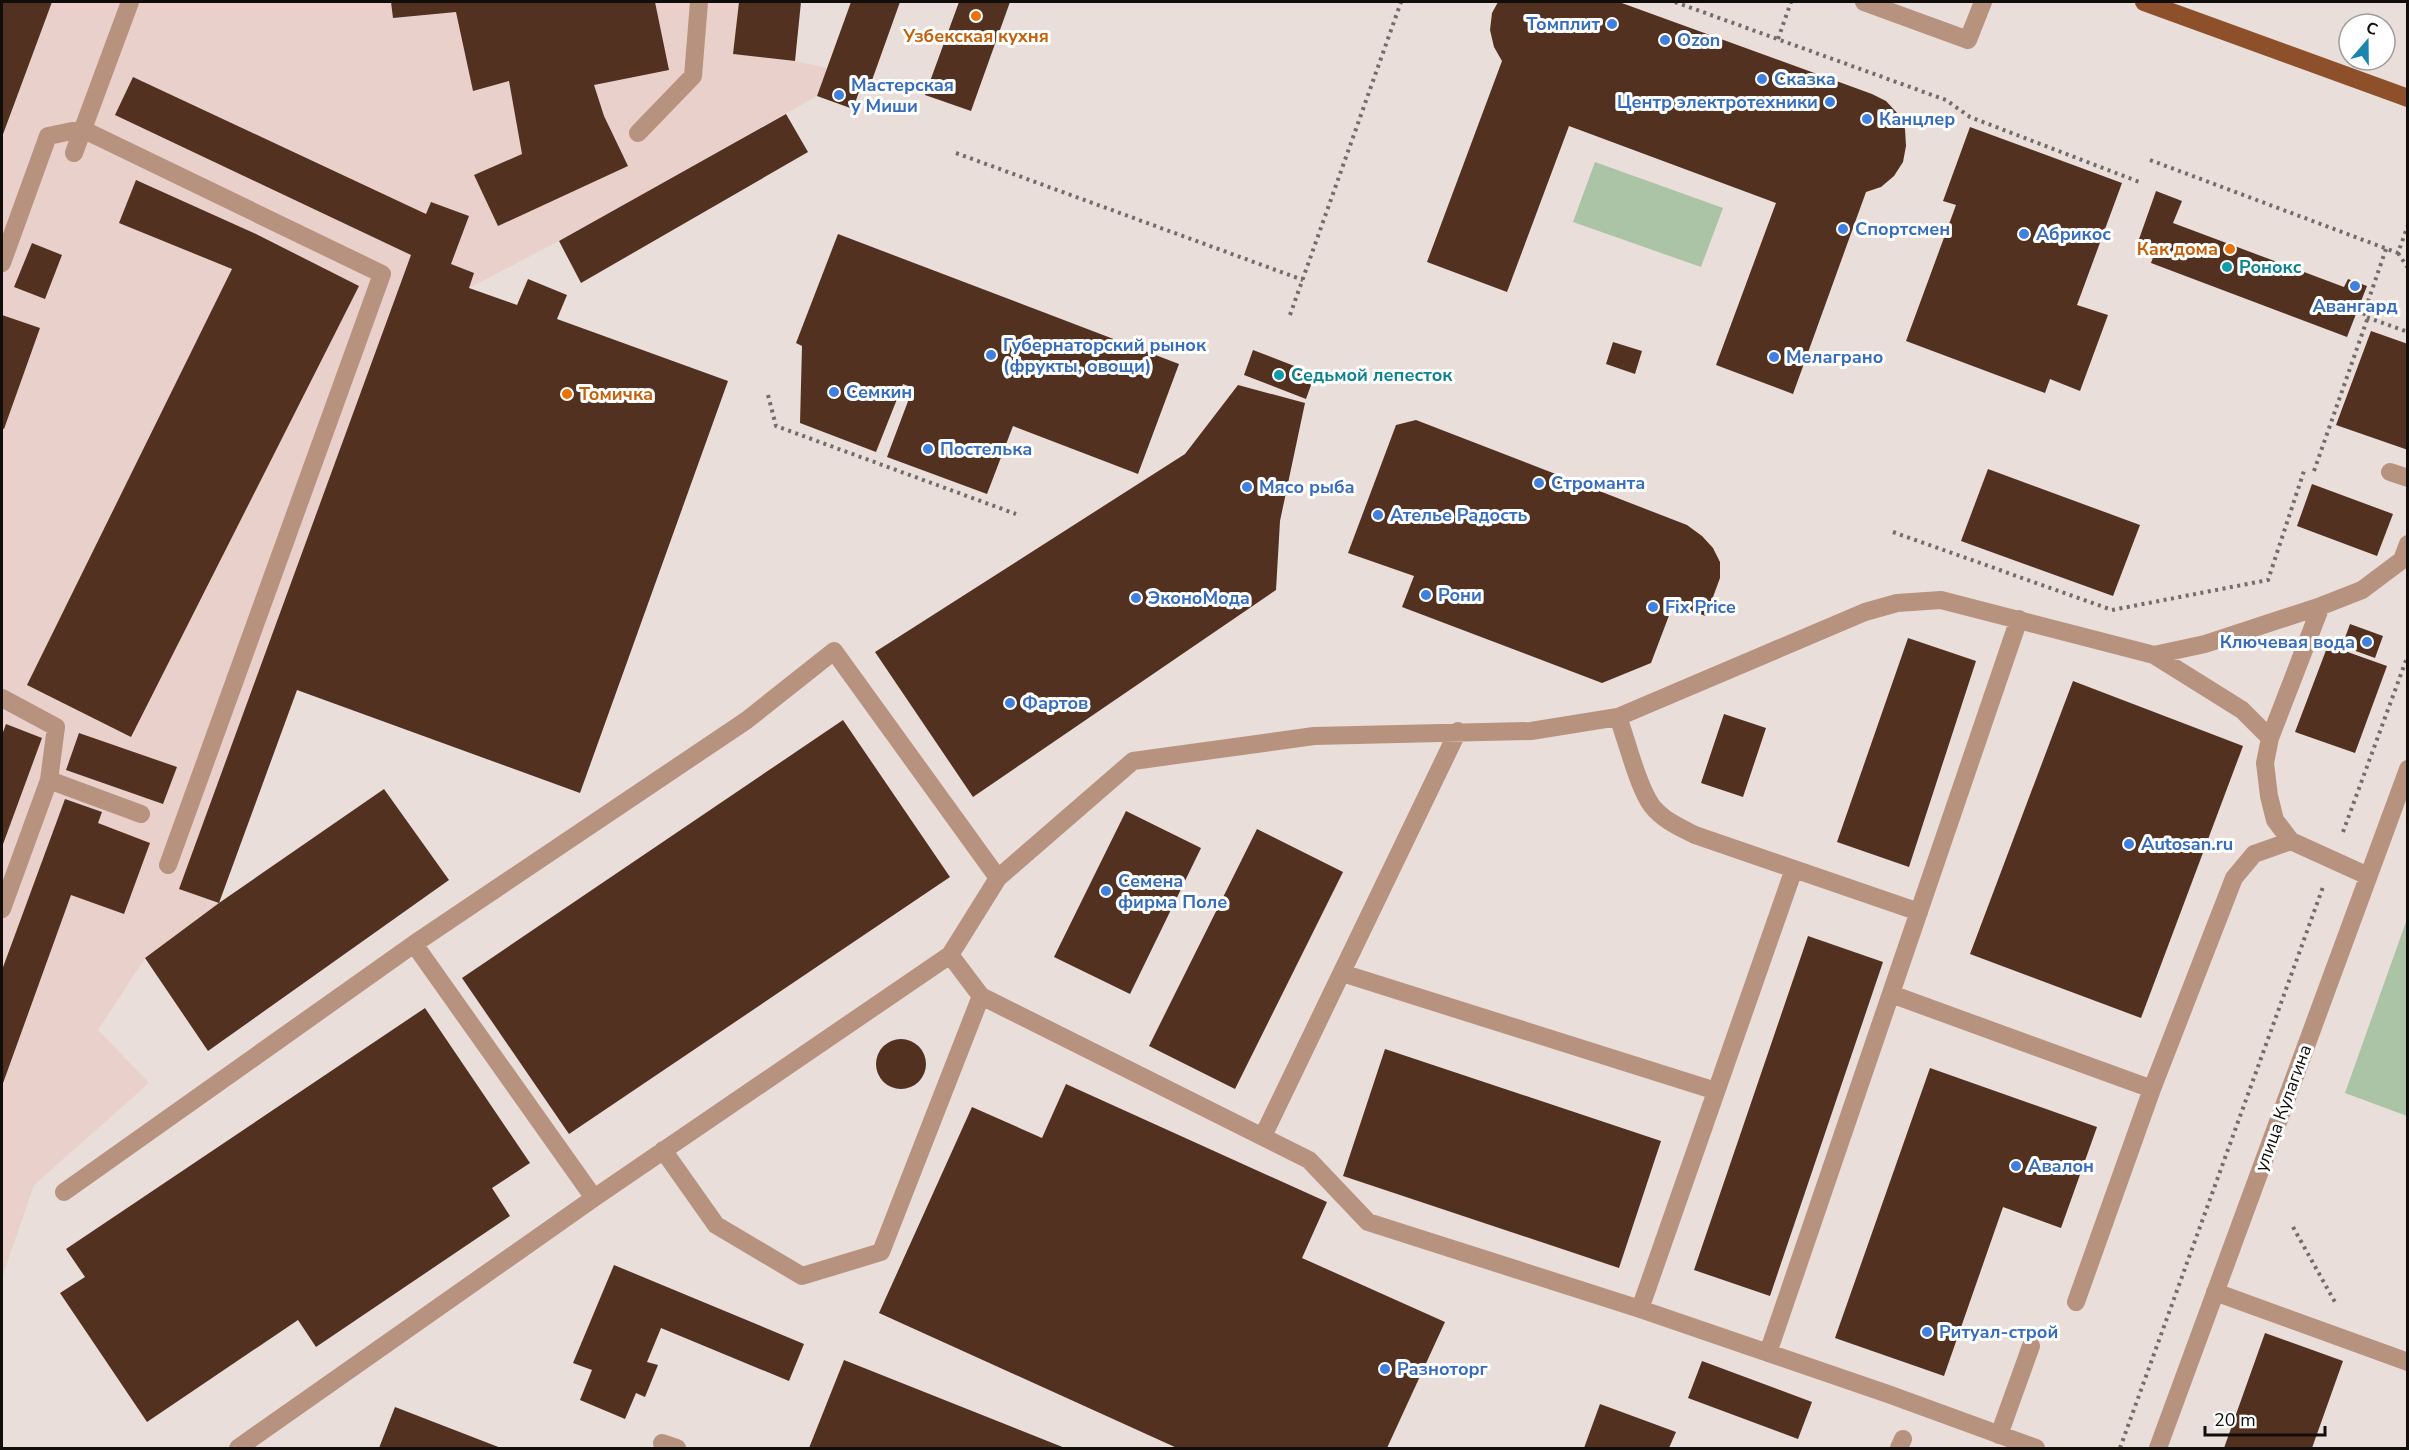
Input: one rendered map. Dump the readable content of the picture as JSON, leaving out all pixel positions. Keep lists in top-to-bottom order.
{
  "streets": {
    "street": ["улица Кулагина"]
  },
  "places": [
    "Узбекская кухня",
    "Томплит",
    "Ozon",
    "Сказка",
    "Мастерская у Миши",
    "Центр электротехники",
    "Канцлер",
    "Спортсмен",
    "Абрикос",
    "Как дома",
    "Ронокс",
    "Авангард",
    "Губернаторский рынок (фрукты, овощи)",
    "Мелаграно",
    "Седьмой лепесток",
    "Семкин",
    "Томичка",
    "Постелька",
    "Строманта",
    "Мясо рыба",
    "Ателье Радость",
    "Рони",
    "ЭконоМода",
    "Fix Price",
    "Ключевая вода",
    "Фартов",
    "Autosan.ru",
    "Семена фирма Поле",
    "Авалон",
    "Ритуал-строй",
    "Разноторг"
  ],
  "scale_bar": "20 m",
  "north": "top"
}
